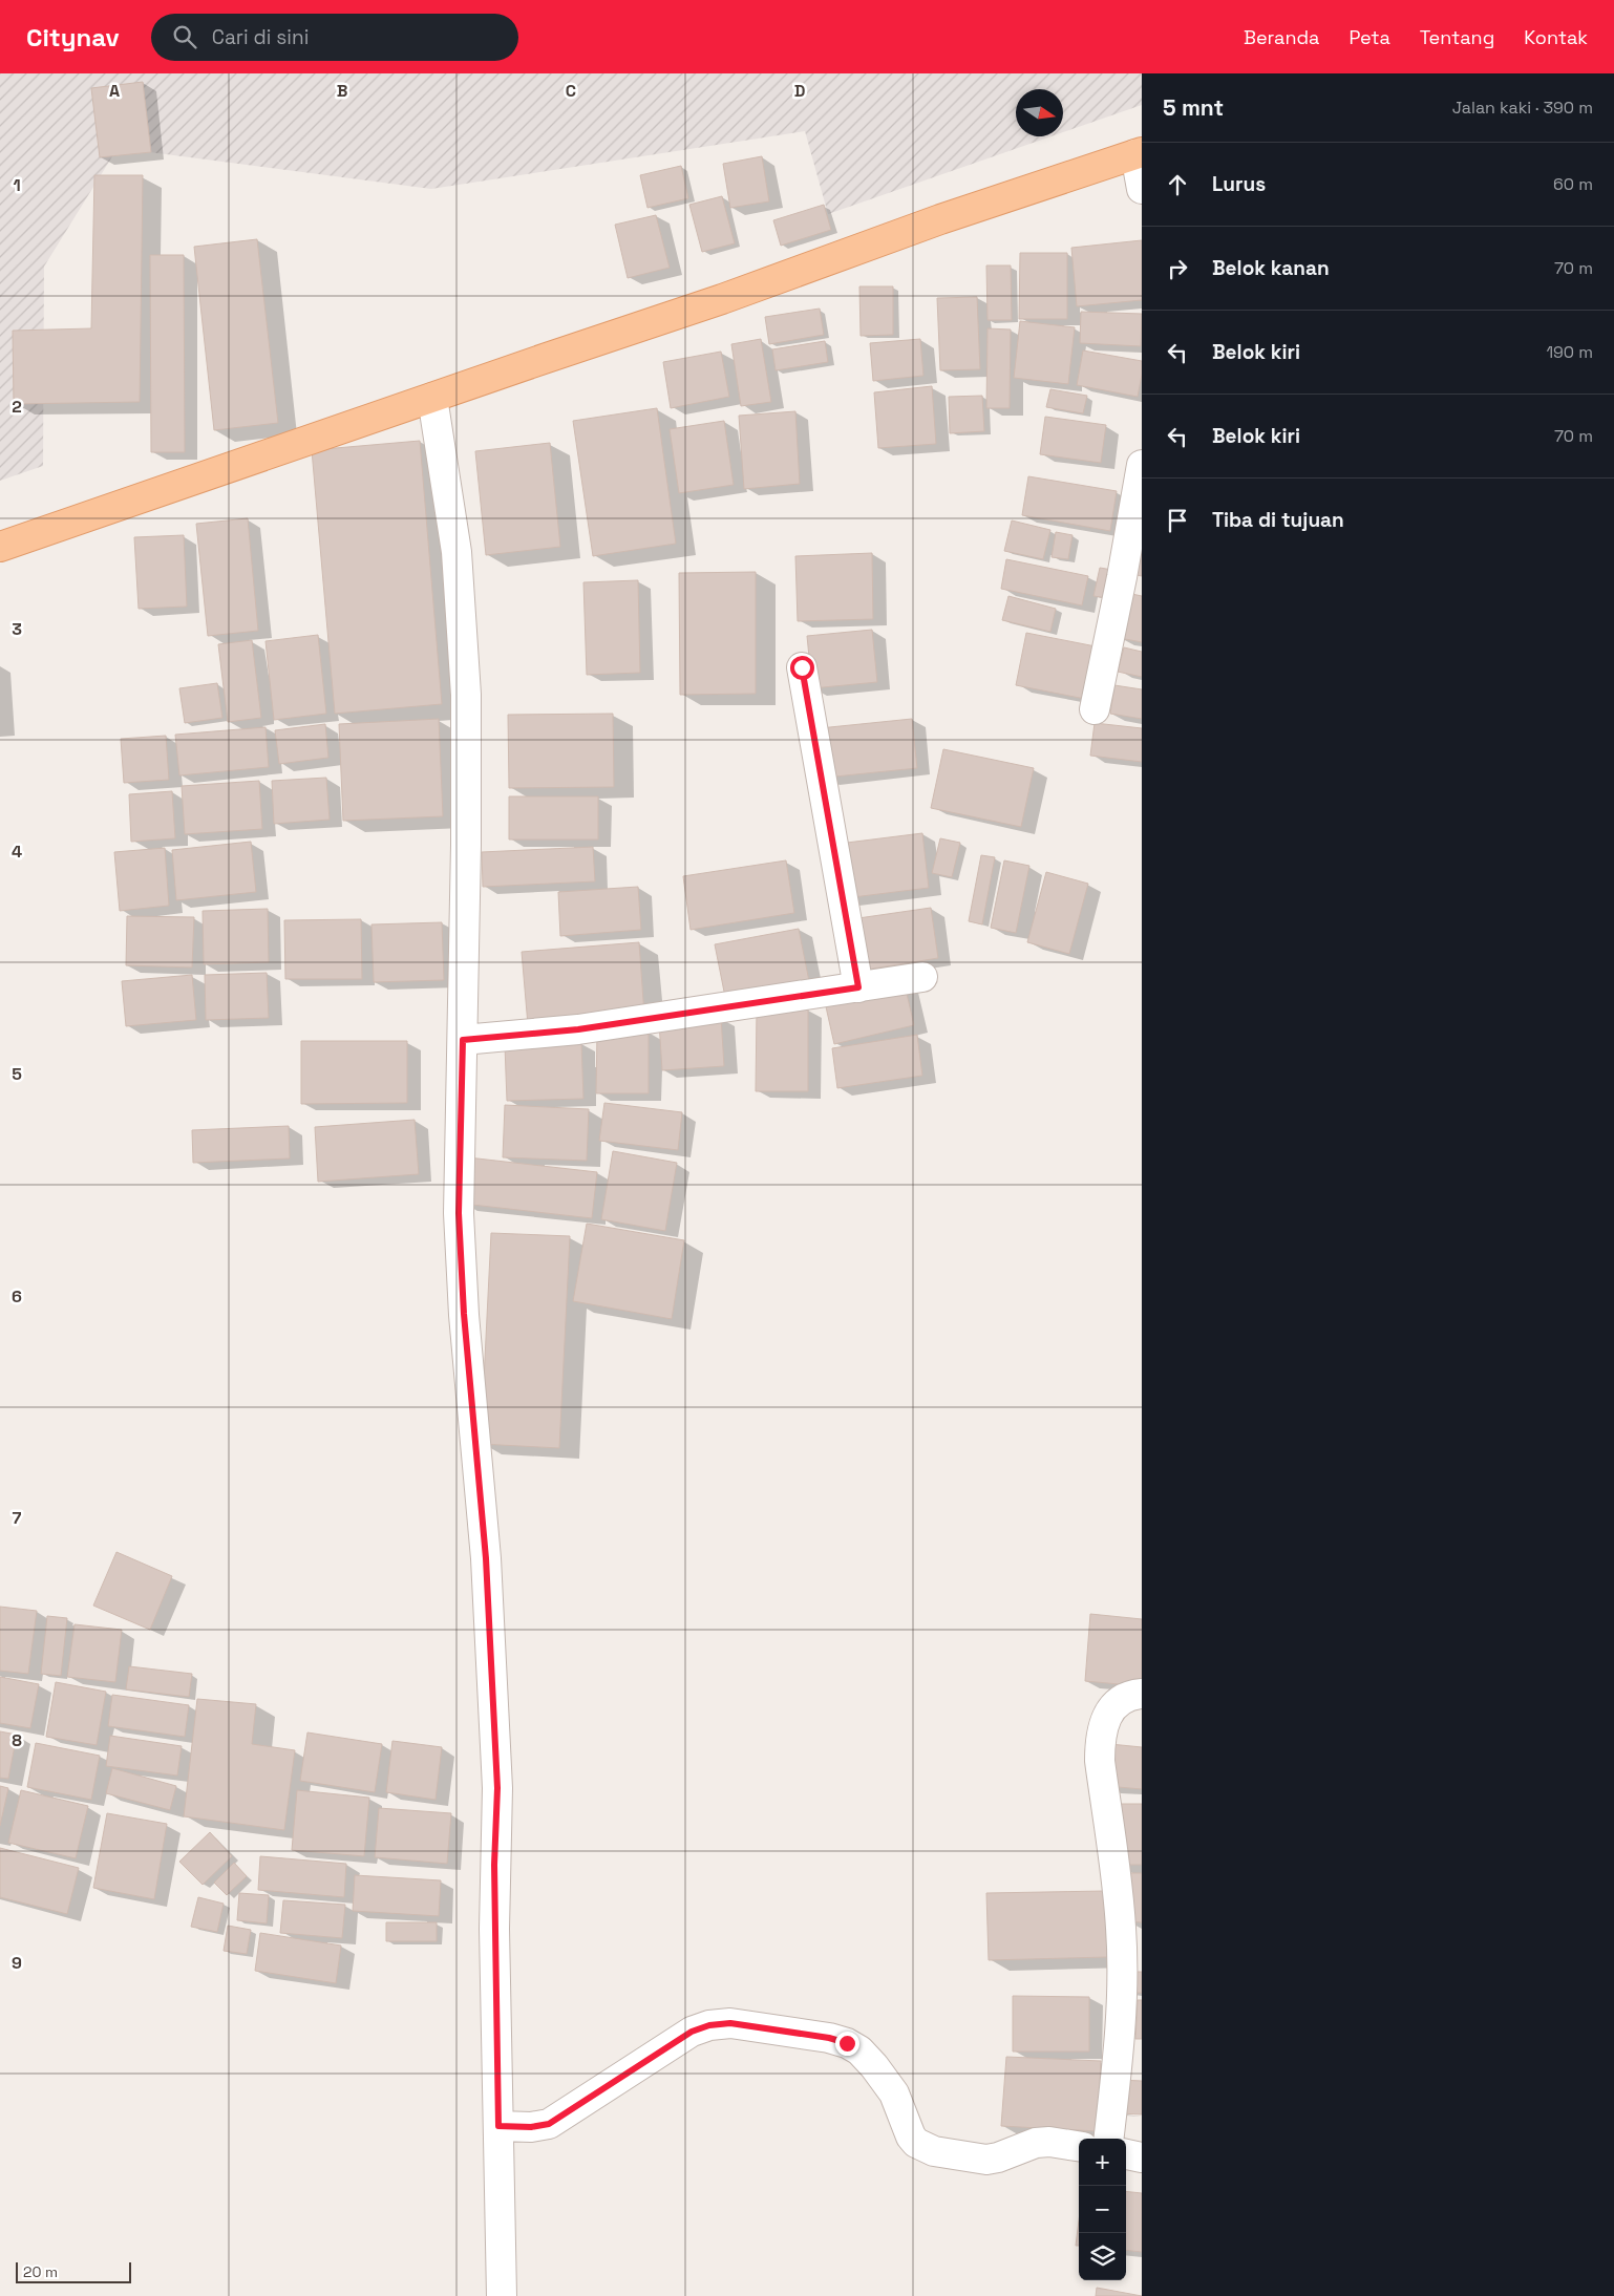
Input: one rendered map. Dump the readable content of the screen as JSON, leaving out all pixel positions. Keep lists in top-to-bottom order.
{
  "scale_bar": "20 m",
  "north": "right",
  "page": {
    "header": "Citynav",
    "search": "Cari di sini",
    "nav": [
      "Beranda",
      "Peta",
      "Tentang",
      "Kontak"
    ],
    "heading": ["5 mnt", "Jalan kaki · 390 m"],
    "list": [
      ["Lurus", "60 m"],
      ["Belok kanan", "70 m"],
      ["Belok kiri", "190 m"],
      ["Belok kiri", "70 m"],
      "Tiba di tujuan"
    ],
    "map_buttons": ["+", "−"],
    "scale": "20 m"
  },
  "grid": {
    "columns": [
      "A",
      "B",
      "C",
      "D"
    ],
    "rows": [
      "1",
      "2",
      "3",
      "4",
      "5",
      "6",
      "7",
      "8",
      "9"
    ]
  }
}
